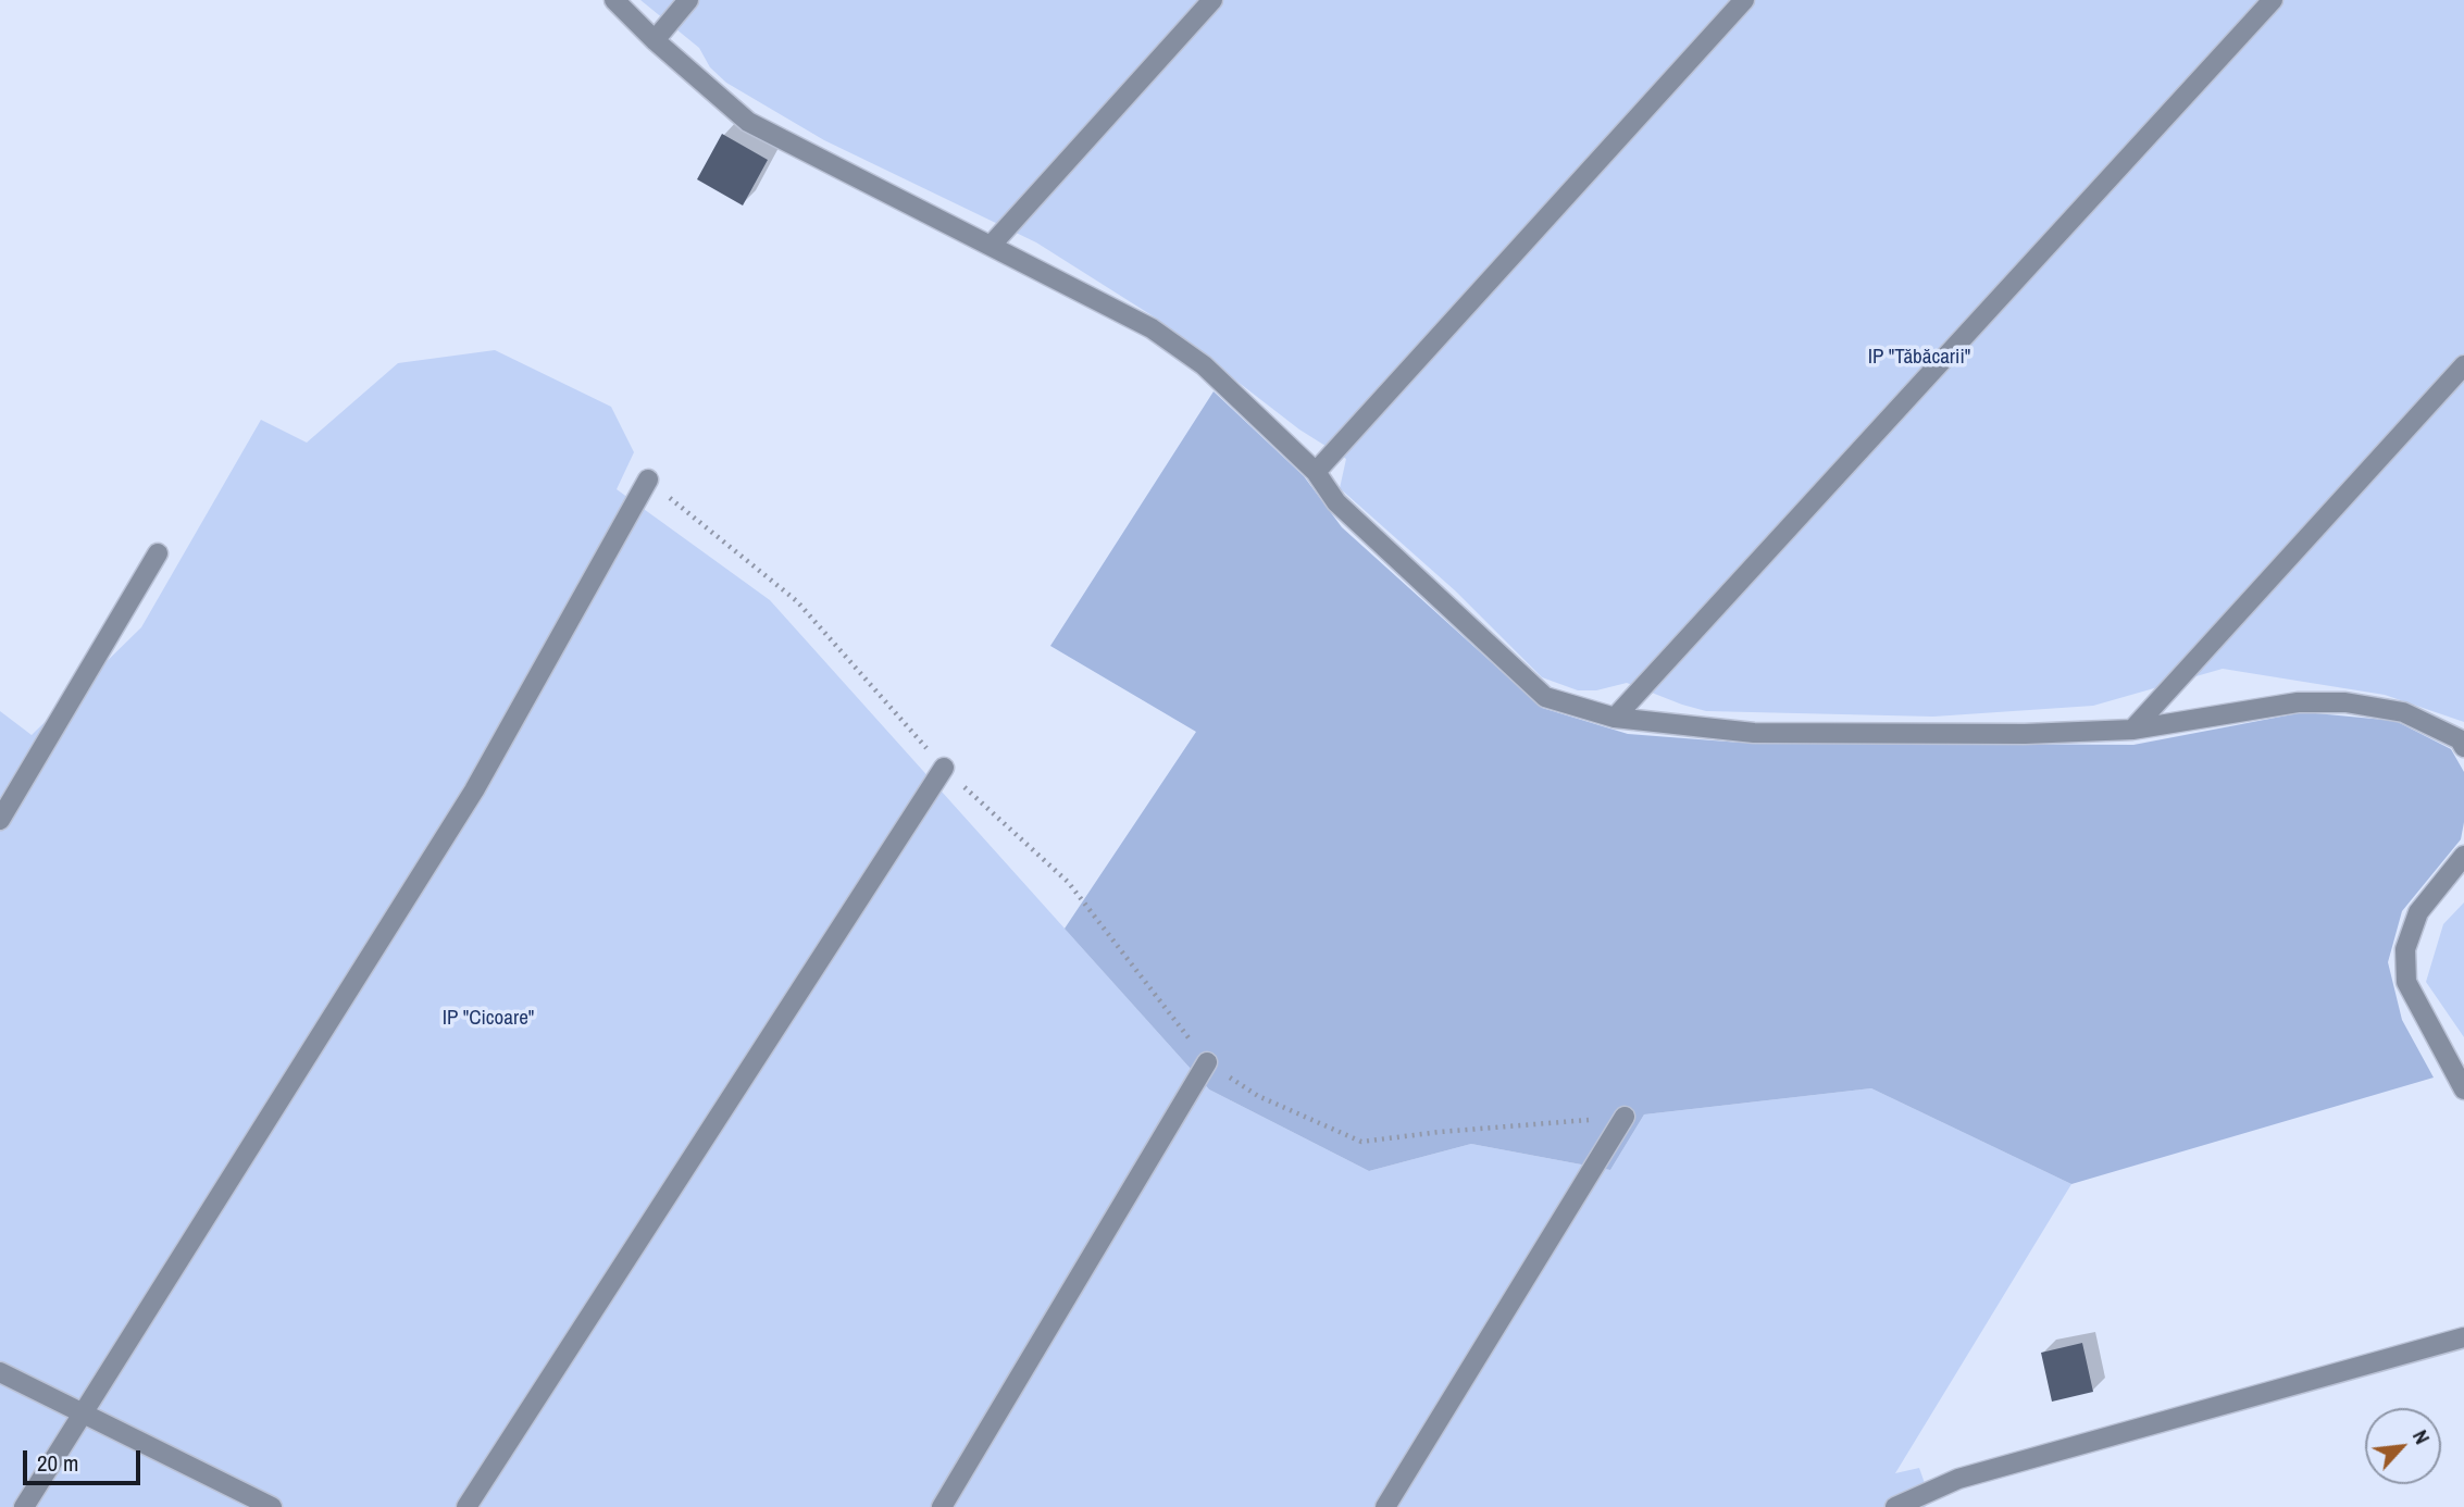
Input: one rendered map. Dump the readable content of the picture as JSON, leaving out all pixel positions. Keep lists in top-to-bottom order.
{
  "parks": ["IP \"Tăbăcarii\"", "IP \"Cicoare\""],
  "scale_bar": "20 m",
  "north": "top right"
}
